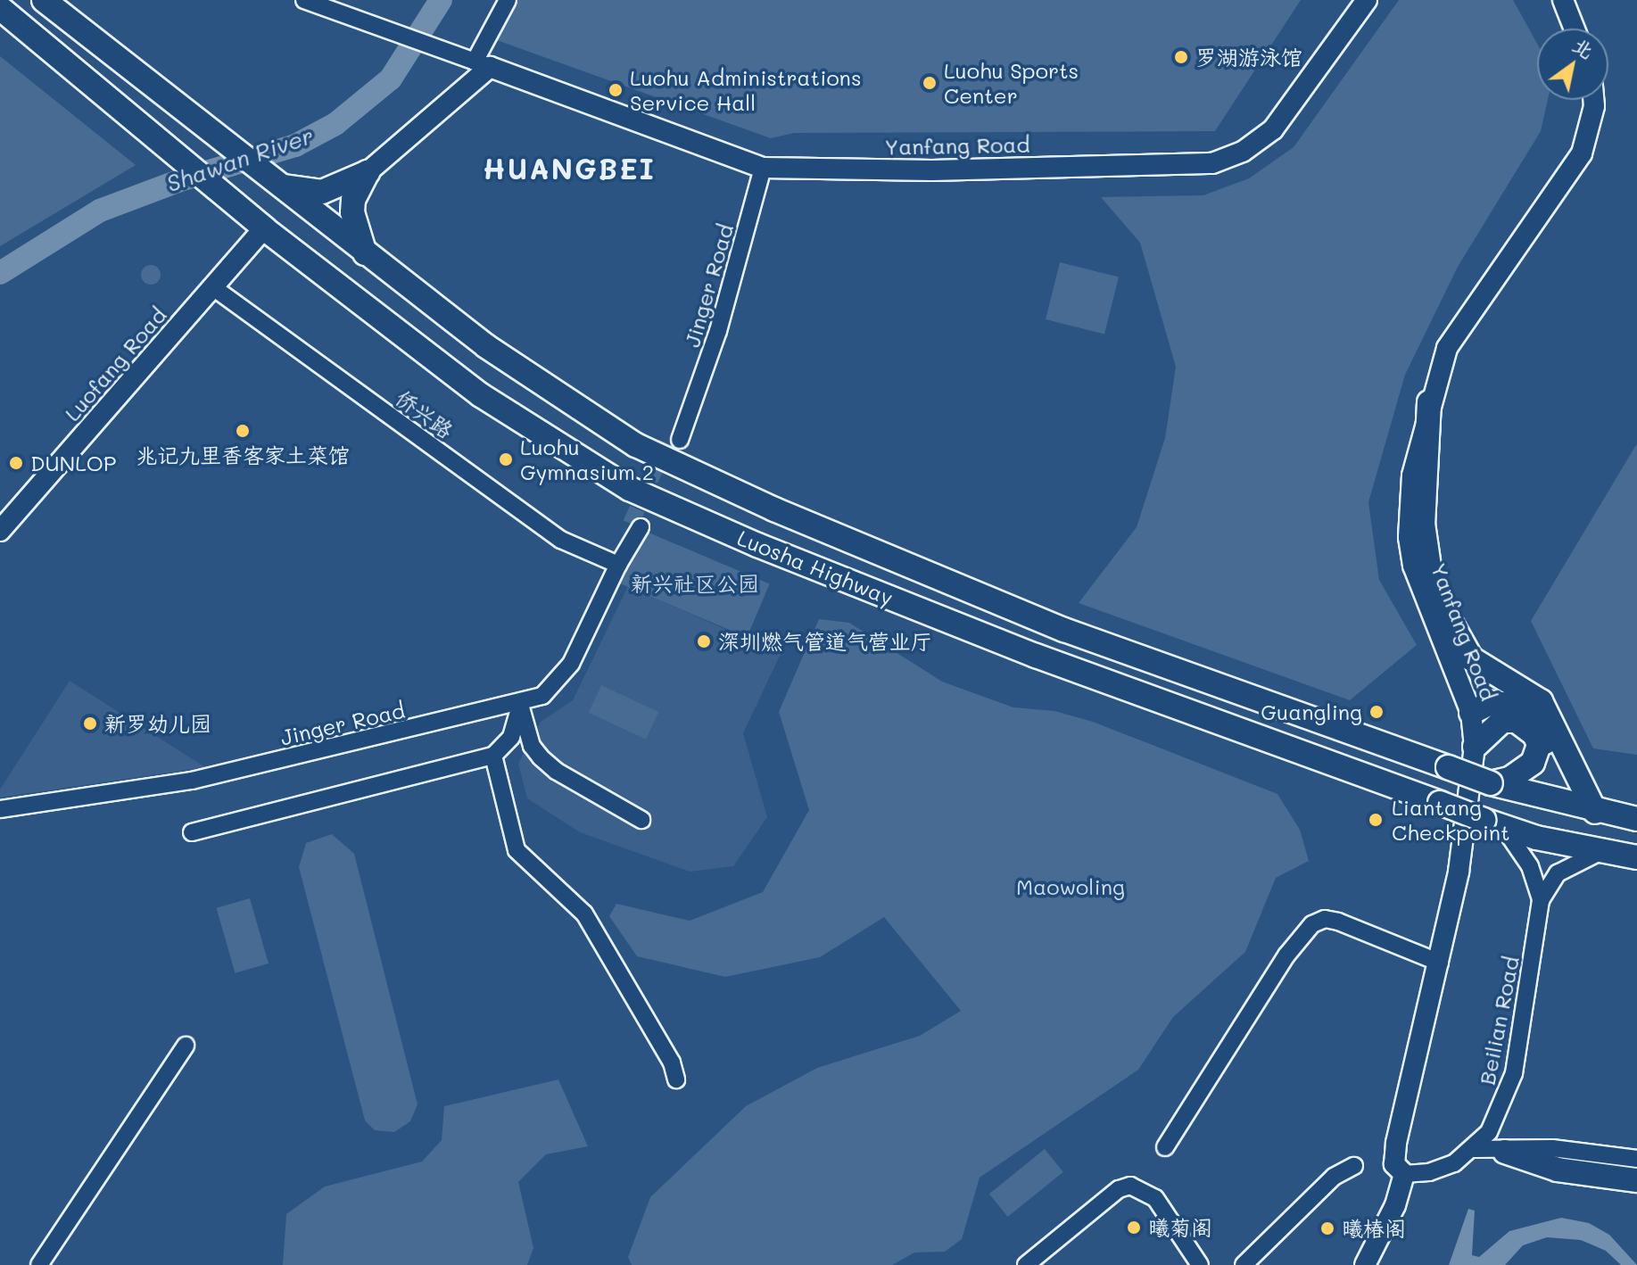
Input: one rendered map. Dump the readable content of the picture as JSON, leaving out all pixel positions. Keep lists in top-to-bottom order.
{
  "streets": {
    "highway": ["Luosha Highway"],
    "main road": ["Yanfang Road", "Luofang Road"],
    "street": ["Jinger Road", "侨兴路", "Beilian Road"]
  },
  "crossings": [
    ["Yanfang Road", "Jinger Road"],
    ["Yanfang Road", "Beilian Road"],
    ["Jinger Road", "侨兴路"],
    ["Luofang Road", "侨兴路"],
    ["Luofang Road", "Luosha Highway"],
    ["Luosha Highway", "Beilian Road"]
  ],
  "districts": ["HUANGBEI"],
  "water": ["Shawan River"],
  "parks": ["新兴社区公园", "Maowoling"],
  "places": [
    "罗湖游泳馆",
    "Luohu Sports Center",
    "Luohu Administrations Service Hall",
    "兆记九里香客家土菜馆",
    "Luohu Gymnasium 2",
    "DUNLOP",
    "深圳燃气管道气营业厅",
    "Guangling",
    "新罗幼儿园",
    "Liantang Checkpoint",
    "曦菊阁",
    "曦椿阁"
  ],
  "north": "top right"
}
